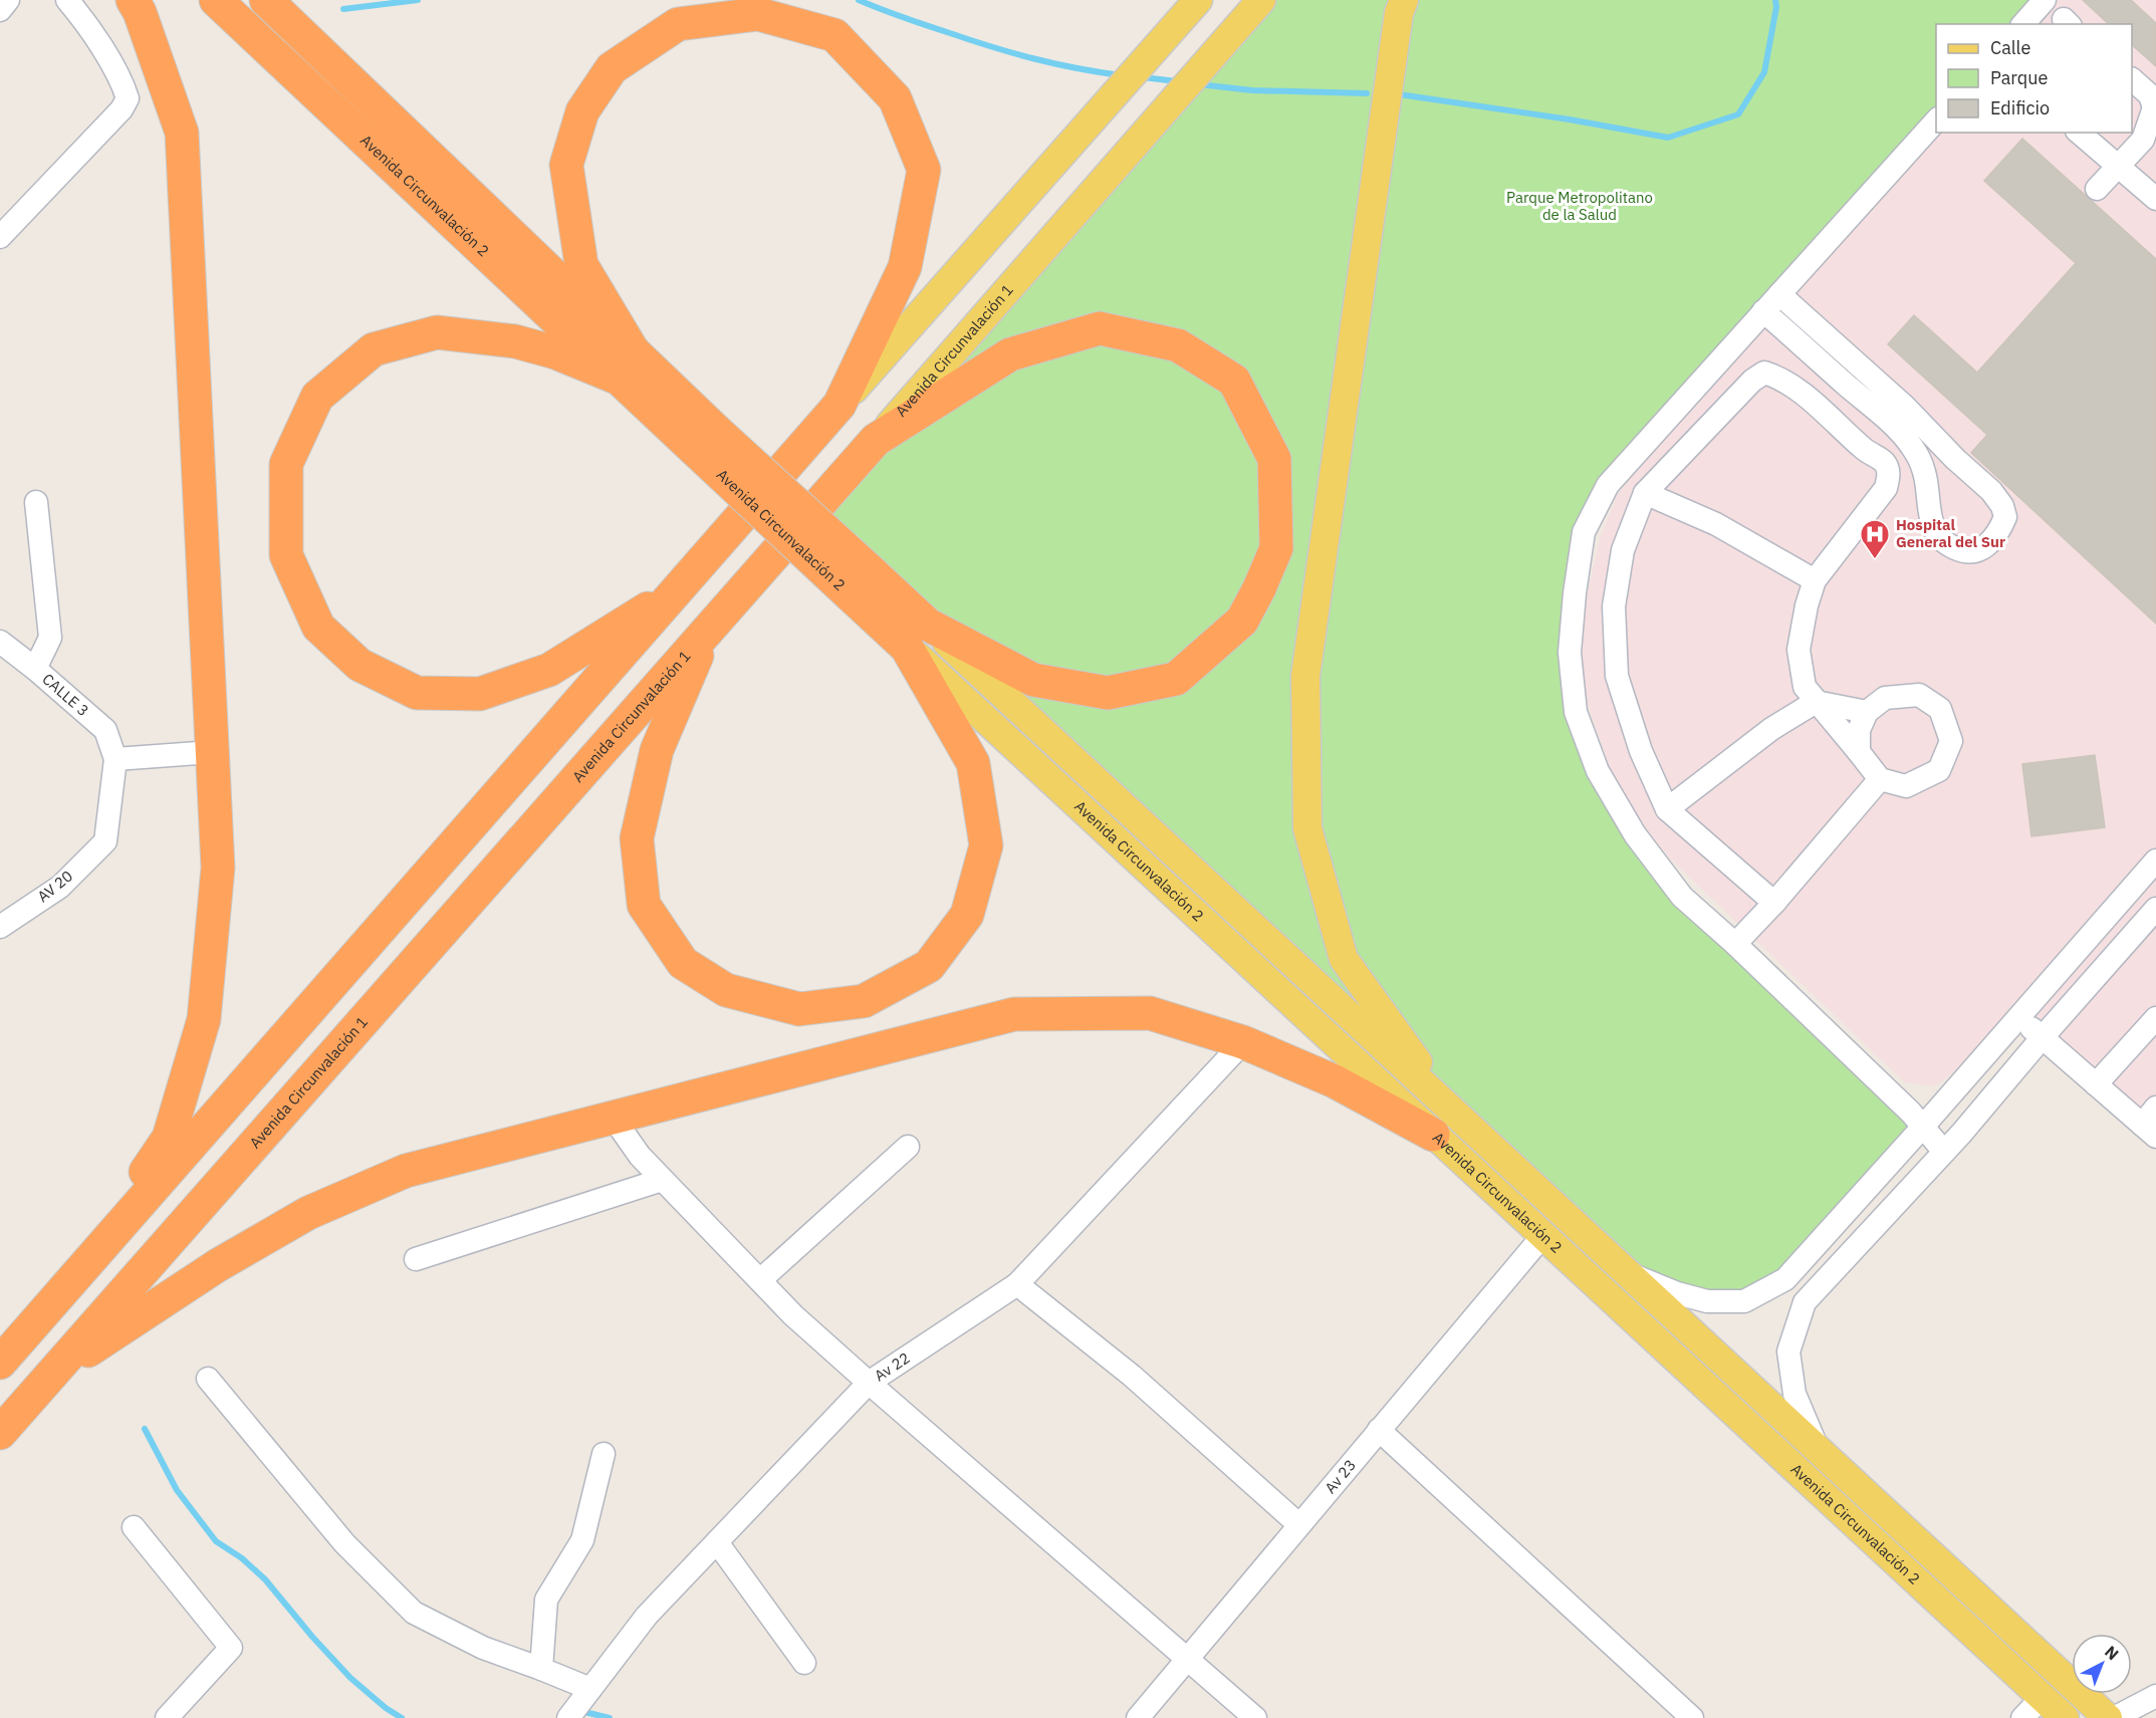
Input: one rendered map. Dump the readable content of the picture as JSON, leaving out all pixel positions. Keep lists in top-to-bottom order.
{
  "streets": {
    "highway": ["Avenida Circunvalación 2", "Avenida Circunvalación 1"],
    "street": [
      "CALLE 3",
      "AV 20",
      "Av 22",
      "Av 23"
    ]
  },
  "crossings": [
    ["Avenida Circunvalación 2", "Av 23"],
    ["CALLE 3", "AV 20"]
  ],
  "parks": ["Parque Metropolitano de la Salud"],
  "places": {
    "hospital": ["Hospital General del Sur"]
  },
  "legend": ["Calle", "Parque", "Edificio"],
  "north": "top right"
}
